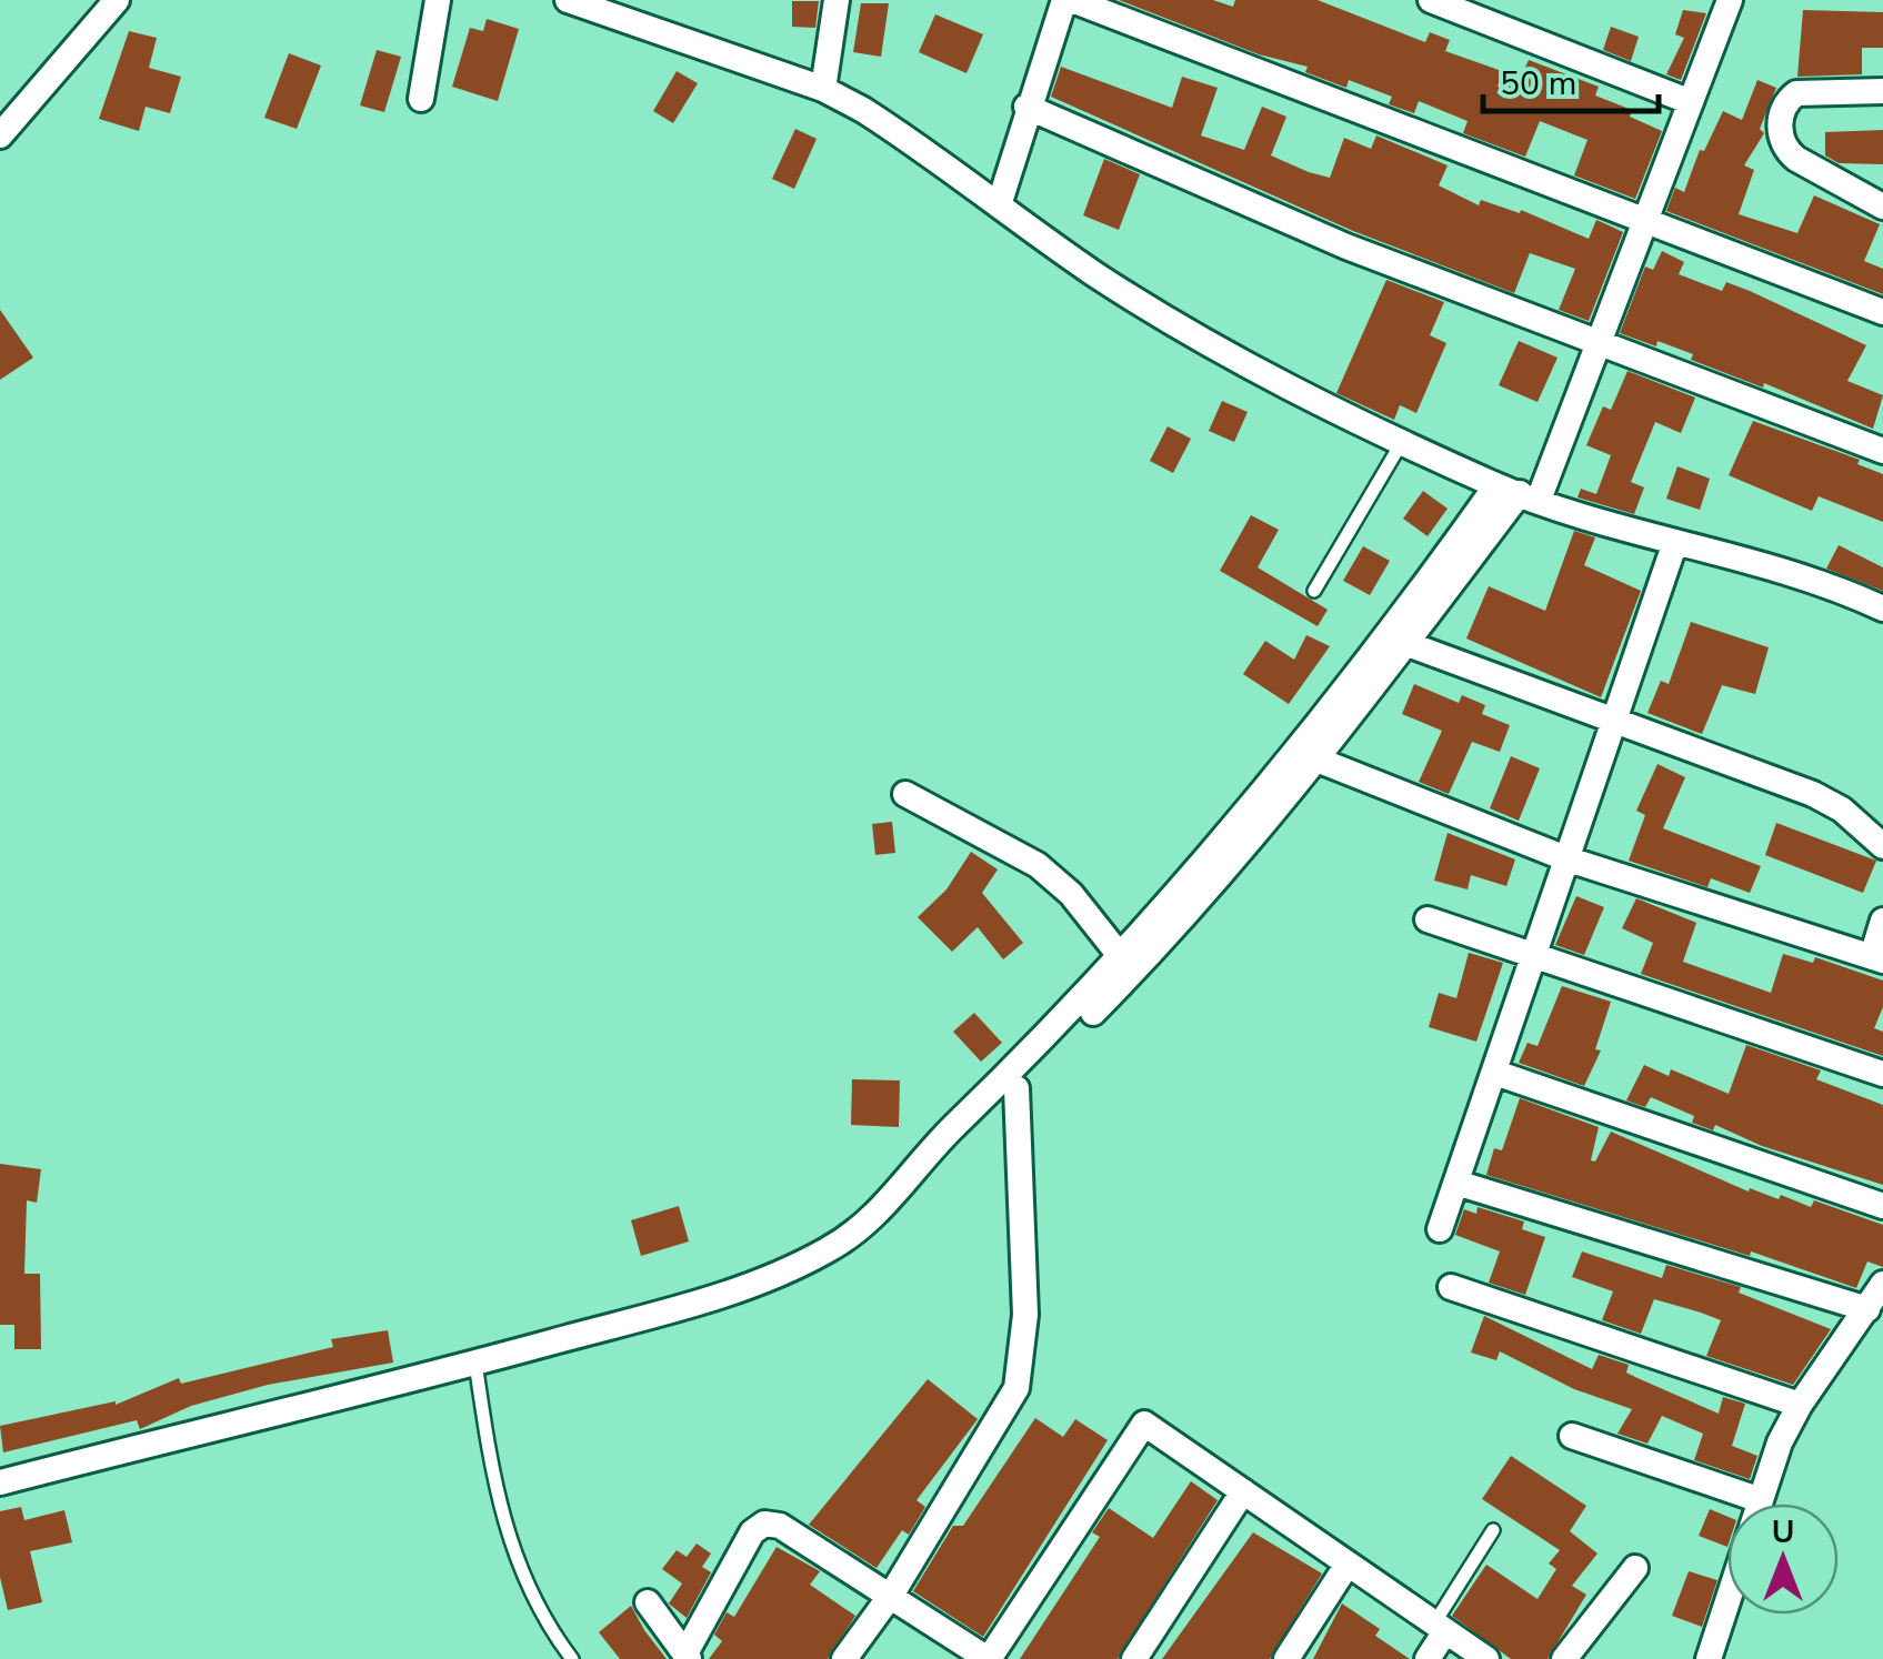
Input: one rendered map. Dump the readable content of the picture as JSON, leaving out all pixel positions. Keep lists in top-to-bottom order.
{
  "scale_bar": "50 m",
  "north": "top"
}
